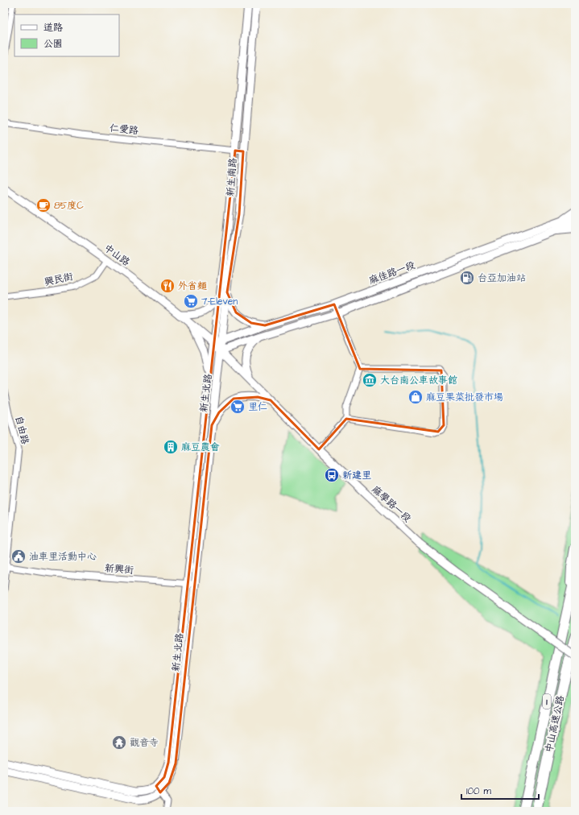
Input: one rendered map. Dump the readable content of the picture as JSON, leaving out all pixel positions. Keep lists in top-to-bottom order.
{
  "streets": {
    "highway": ["1", "中山高速公路"],
    "main road": [
      "新生南路",
      "中山路",
      "麻佳路一段",
      "新生北路",
      "麻學路一段"
    ],
    "street": [
      "仁愛路",
      "興民街",
      "自由路",
      "新興街"
    ]
  },
  "crossings": [
    ["仁愛路", "新生南路"],
    ["新生南路", "中山路"],
    ["新生南路", "麻佳路一段"],
    ["新生南路", "新生北路"],
    ["新生南路", "麻學路一段"],
    ["中山路", "麻佳路一段"],
    ["中山路", "興民街"],
    ["中山路", "新生北路"],
    ["中山路", "麻學路一段"],
    ["麻佳路一段", "新生北路"],
    ["麻佳路一段", "麻學路一段"],
    ["新生北路", "麻學路一段"],
    ["新生北路", "新興街"],
    ["自由路", "新興街"]
  ],
  "places": {
    "cafe": ["85度C"],
    "fuel station": ["台亞加油站"],
    "restaurant": ["外省麵"],
    "supermarket": ["7-Eleven", "里仁"],
    "museum": ["大台南公車故事館"],
    "shop": ["麻豆果菜批發市場"],
    "building": ["麻豆農會"],
    "bus stop": ["新建里"],
    "public building": ["油車里活動中心"],
    "temple": ["觀音寺"]
  },
  "legend": ["道路", "公園"],
  "scale_bar": "100 m"
}
